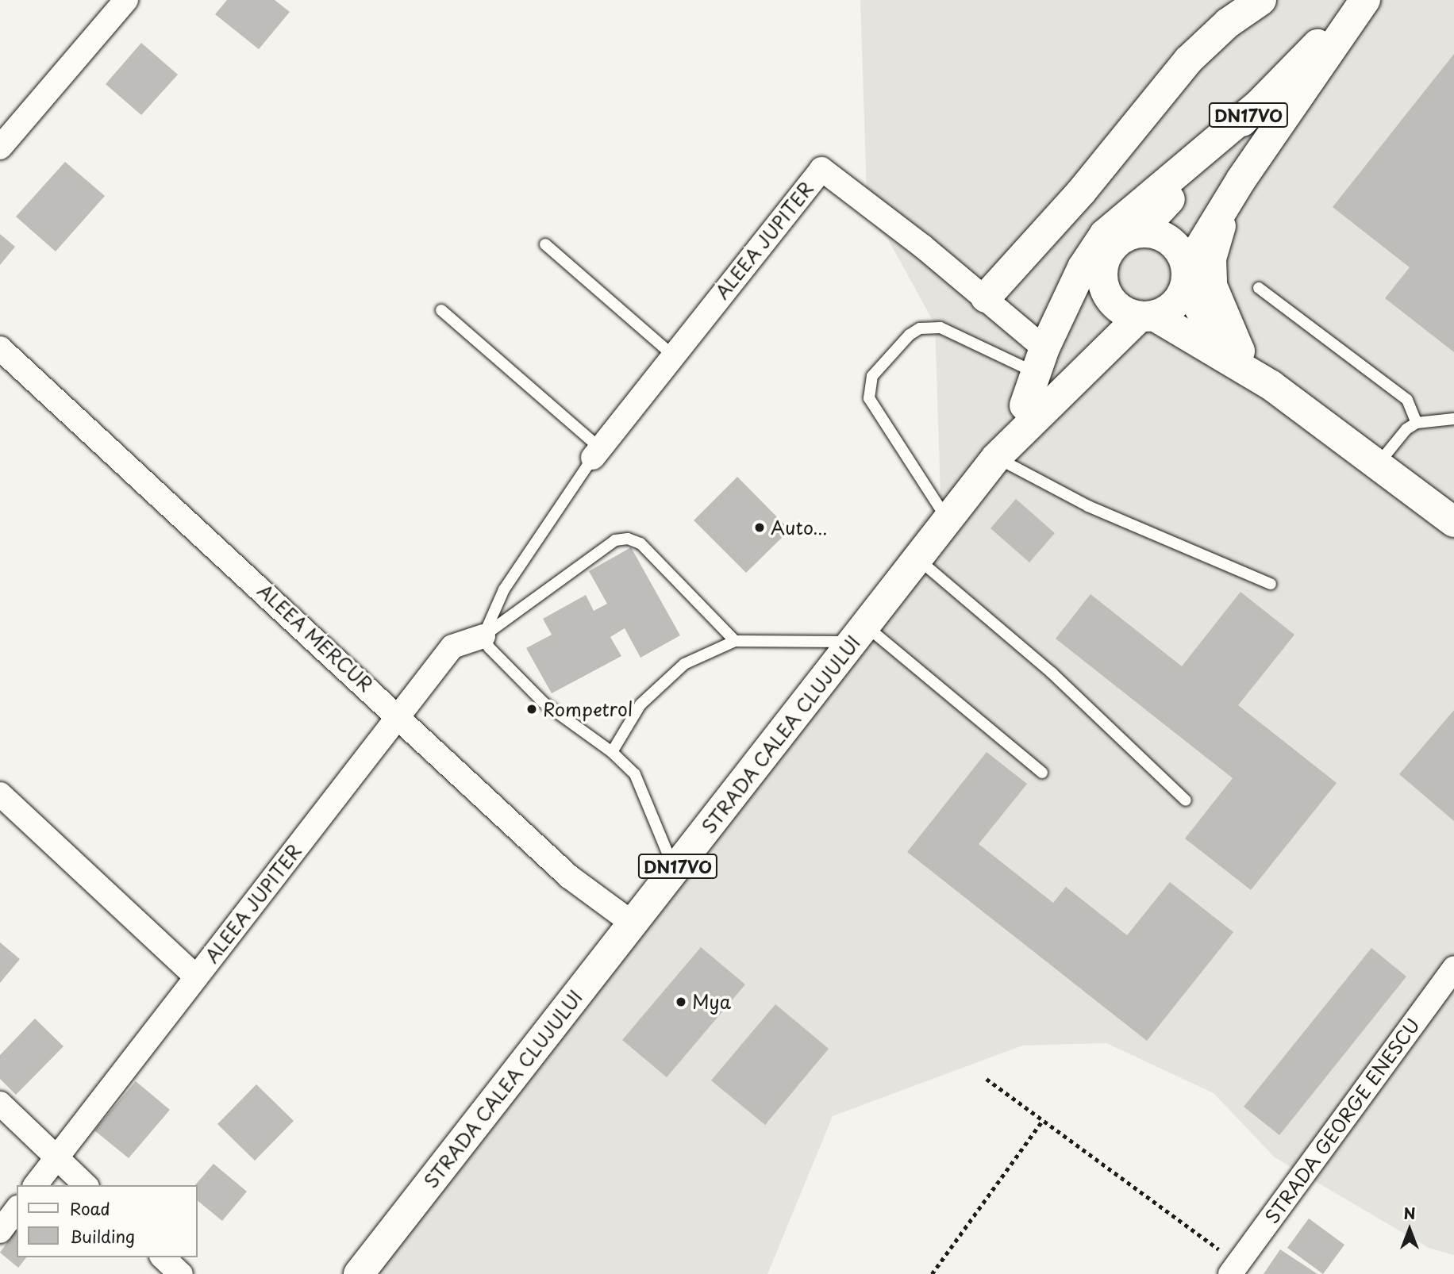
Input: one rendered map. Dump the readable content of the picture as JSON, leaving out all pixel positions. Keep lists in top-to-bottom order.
{
  "streets": {
    "main road": ["DN17VO", "STRADA CALEA CLUJULUI"],
    "street": ["ALEEA JUPITER", "ALEEA MERCUR", "STRADA GEORGE ENESCU"]
  },
  "crossings": [
    ["DN17VO", "STRADA CALEA CLUJULUI"],
    ["ALEEA JUPITER", "ALEEA MERCUR"],
    ["ALEEA MERCUR", "STRADA CALEA CLUJULUI"]
  ],
  "places": ["Auto...", "Rompetrol", "Mya"],
  "legend": ["Road", "Building"],
  "north": "top"
}
